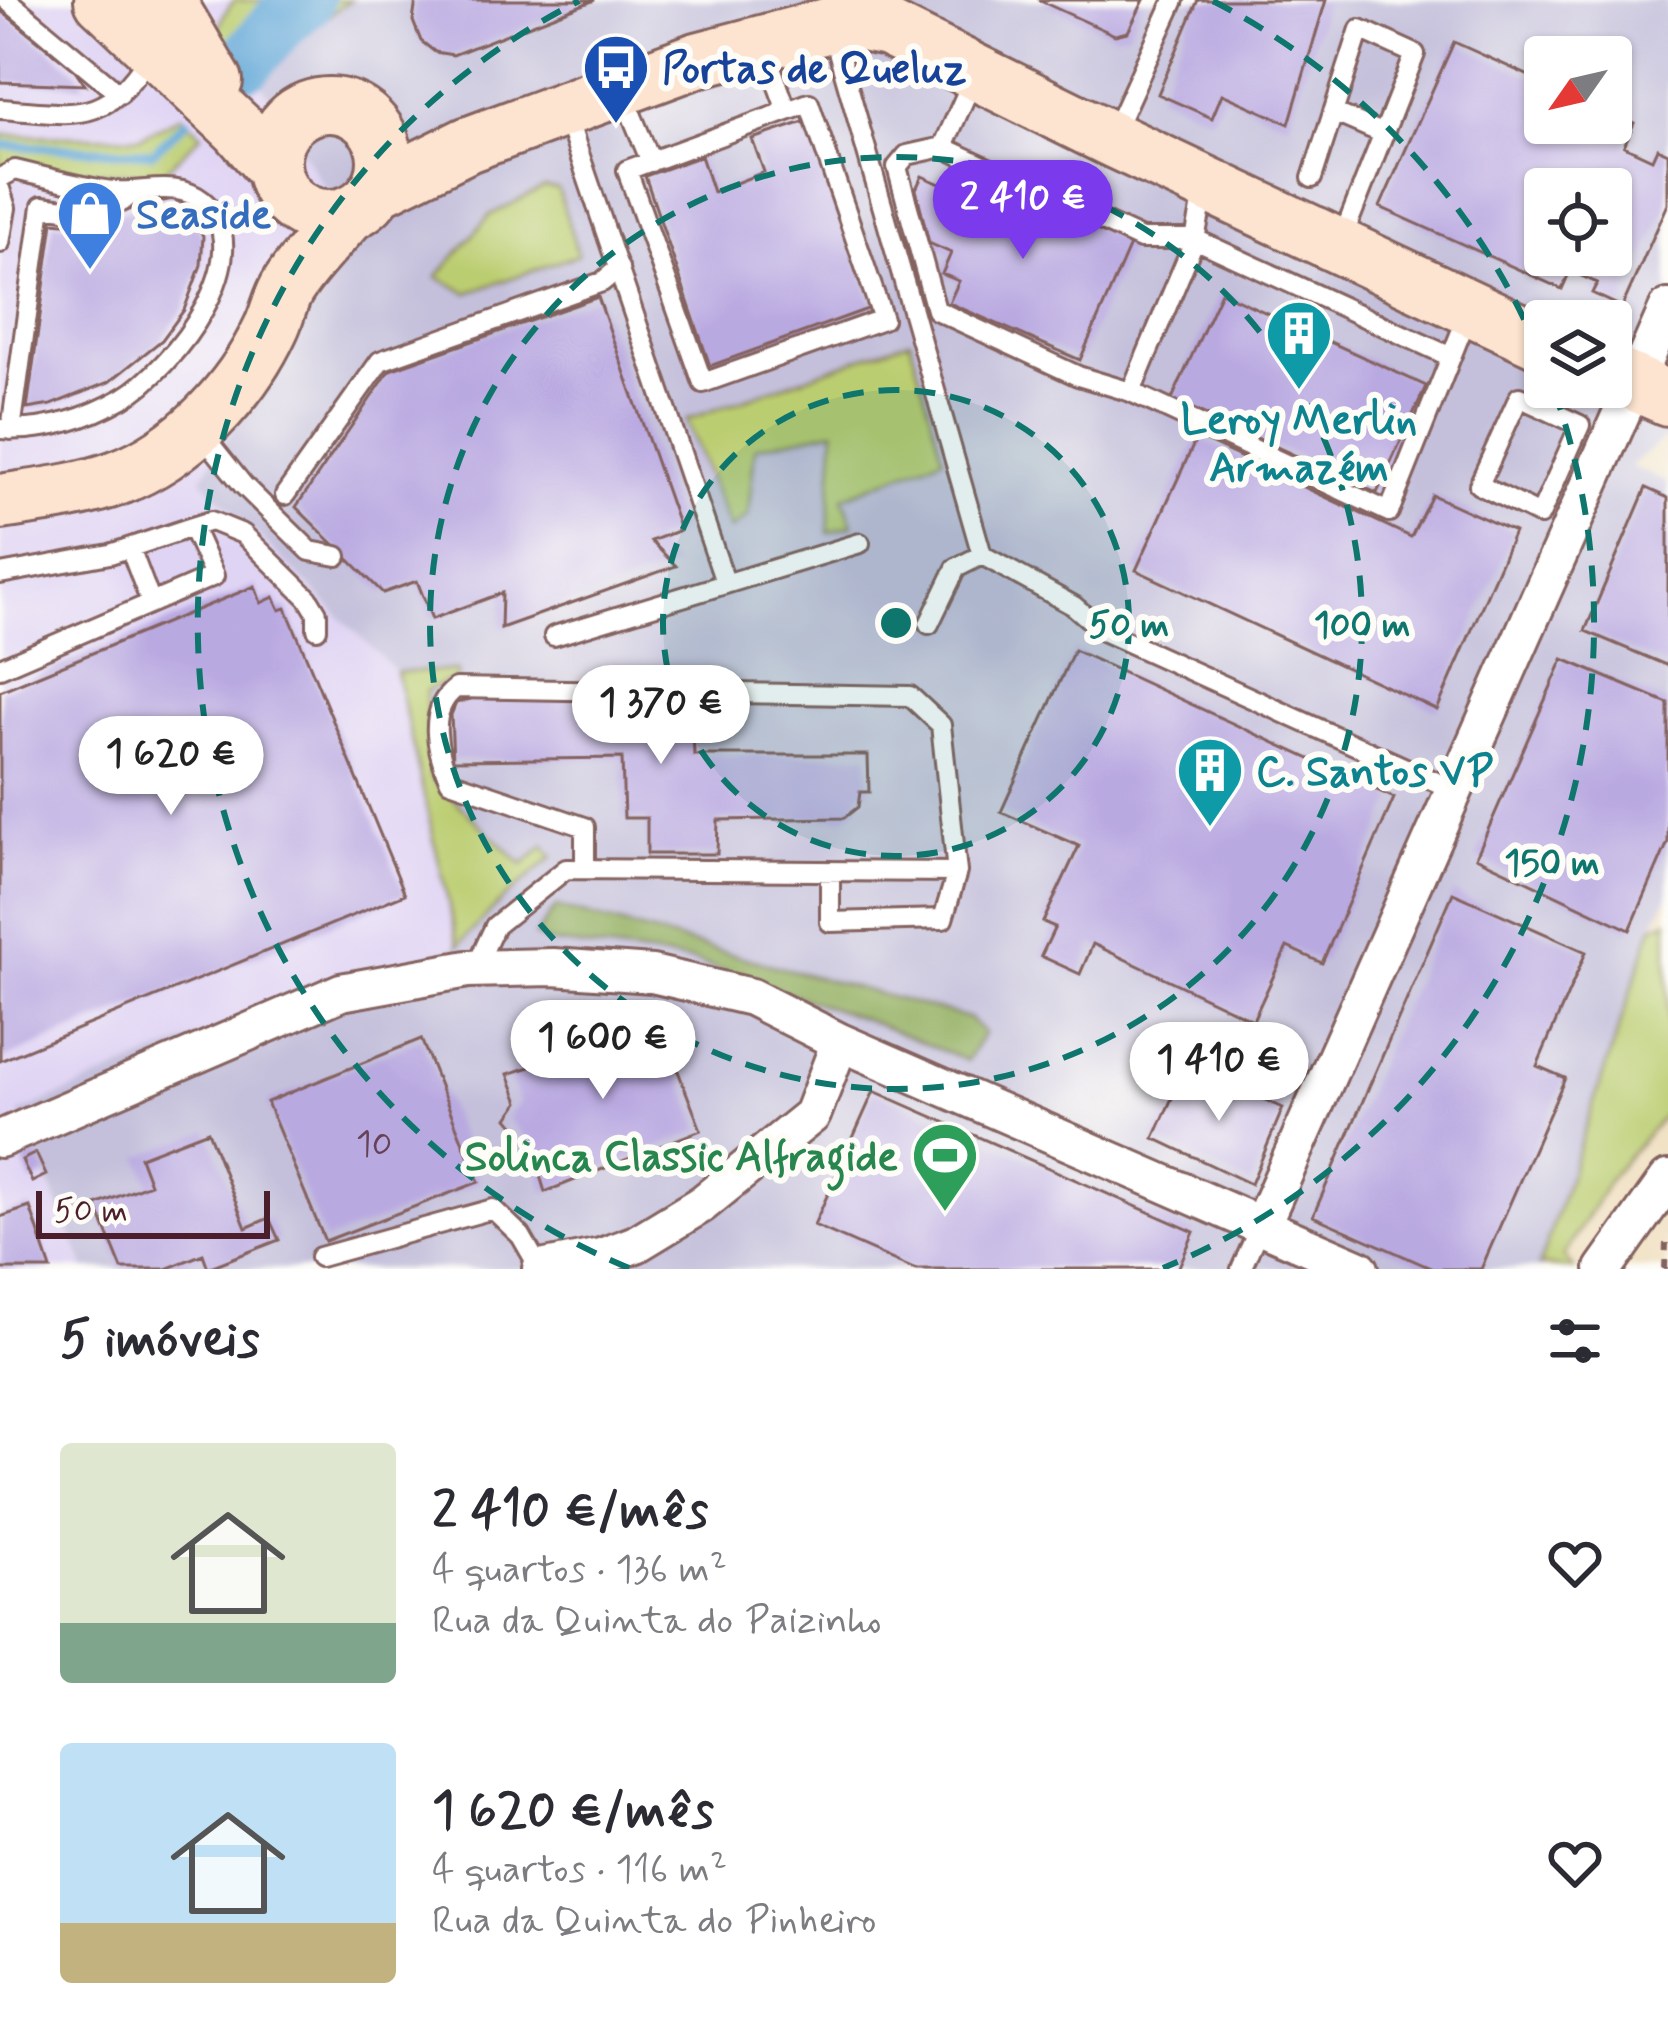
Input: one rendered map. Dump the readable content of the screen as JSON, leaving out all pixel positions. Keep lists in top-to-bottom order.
{
  "places": {
    "bus stop": ["Portas de Queluz"],
    "shop": ["Seaside"],
    "building": ["Leroy Merlin Armazém", "C. Santos VP"],
    "sports": ["Solinca Classic Alfragide"]
  },
  "house_numbers": ["10"],
  "scale_bar": "50 m",
  "north": "bottom left",
  "page": {
    "price": [
      "2 410 €",
      "1 370 €",
      "1 620 €",
      "1 600 €",
      "1 410 €"
    ],
    "scale": "50 m",
    "heading": "5 imóveis",
    "list": [
      {
        "name": "2 410 €/mês",
        "note": "4 quartos · 136 m² · Rua da Quinta do Paizinho"
      },
      {
        "name": "1 620 €/mês",
        "note": "4 quartos · 116 m² · Rua da Quinta do Pinheiro"
      }
    ]
  },
  "rings": ["50 m", "100 m", "150 m"]
}
